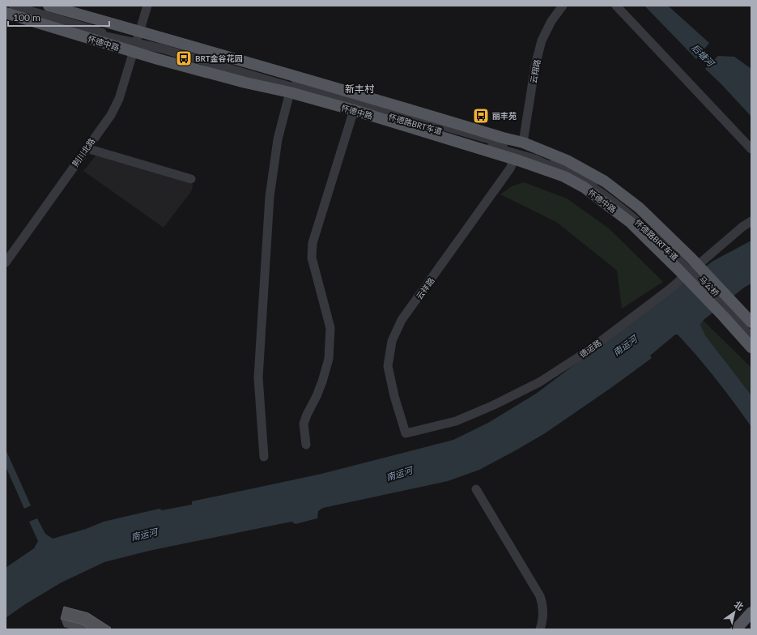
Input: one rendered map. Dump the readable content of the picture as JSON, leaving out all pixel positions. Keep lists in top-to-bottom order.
{
  "streets": {
    "main road": ["怀德中路", "马公桥"],
    "street": [
      "云翔路",
      "怀德路BRT车道",
      "荆川北路",
      "云祥路",
      "德运路"
    ]
  },
  "crossings": [
    ["怀德中路", "云翔路"],
    ["怀德中路", "怀德路BRT车道"],
    ["怀德中路", "荆川北路"],
    ["怀德中路", "马公桥"],
    ["怀德中路", "云祥路"],
    ["怀德路BRT车道", "荆川北路"],
    ["怀德路BRT车道", "马公桥"],
    ["云祥路", "德运路"]
  ],
  "districts": ["新丰村"],
  "water": ["后塘河", "南运河"],
  "places": {
    "bus stop": ["BRT金谷花园", "丽丰苑"]
  },
  "scale_bar": "100 m",
  "north": "top right"
}
